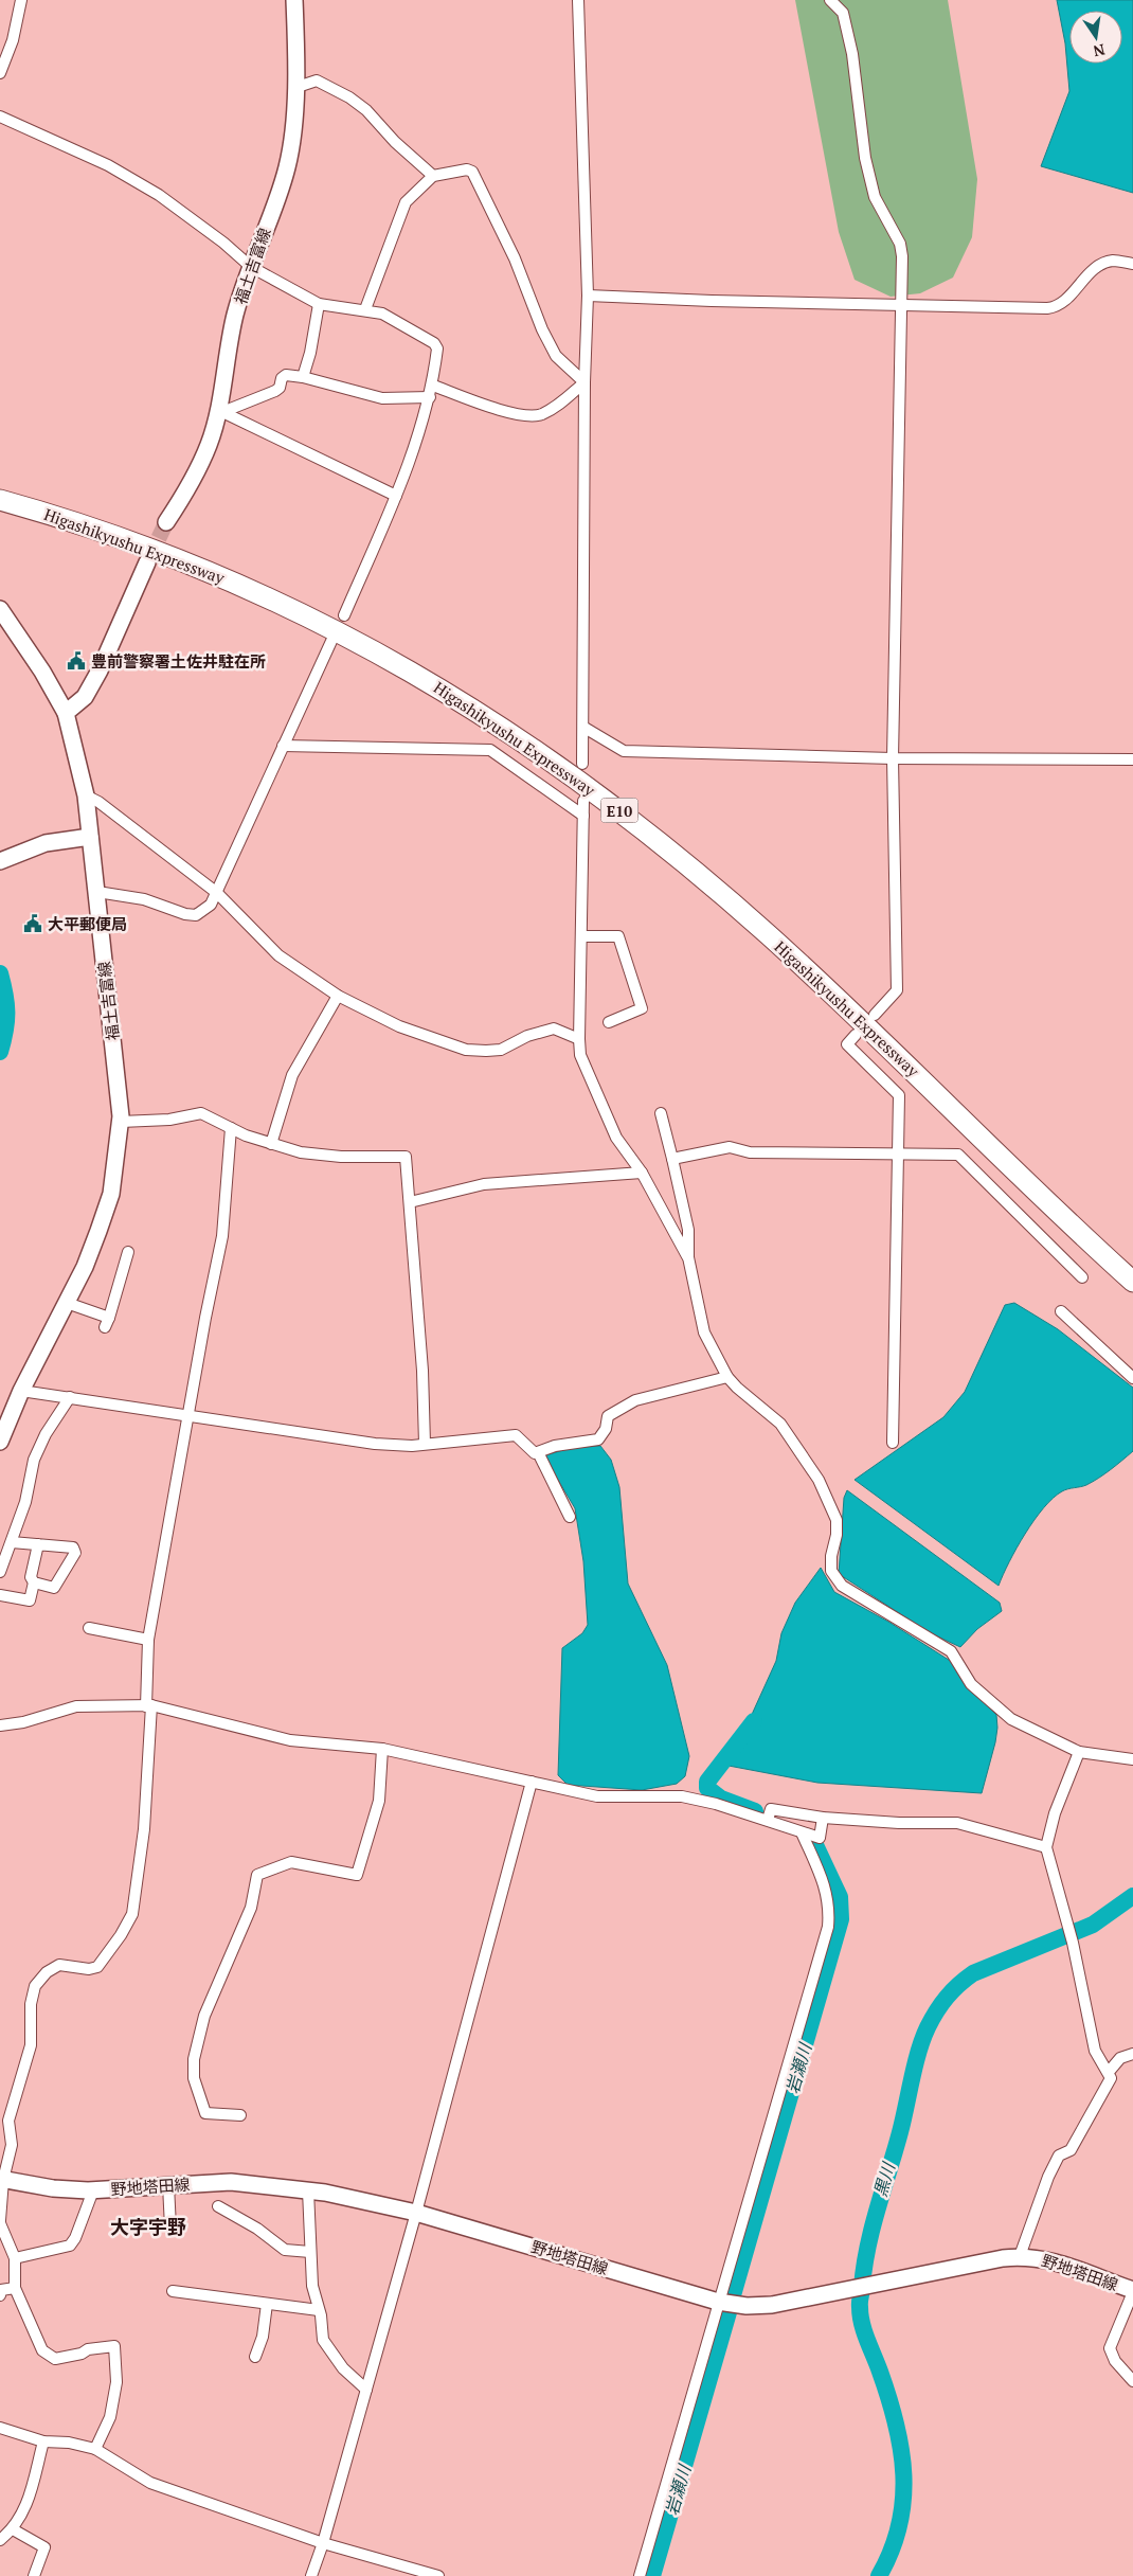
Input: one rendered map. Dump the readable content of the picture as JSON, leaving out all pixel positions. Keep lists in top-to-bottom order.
{
  "streets": {
    "highway": ["Higashikyushu Expressway", "E10"],
    "main road": ["福土吉富線", "野地塔田線"]
  },
  "districts": ["大字宇野"],
  "water": ["岩瀬川", "黒川"],
  "places": {
    "public building": ["豊前警察署土佐井駐在所", "大平郵便局"]
  },
  "north": "bottom"
}
